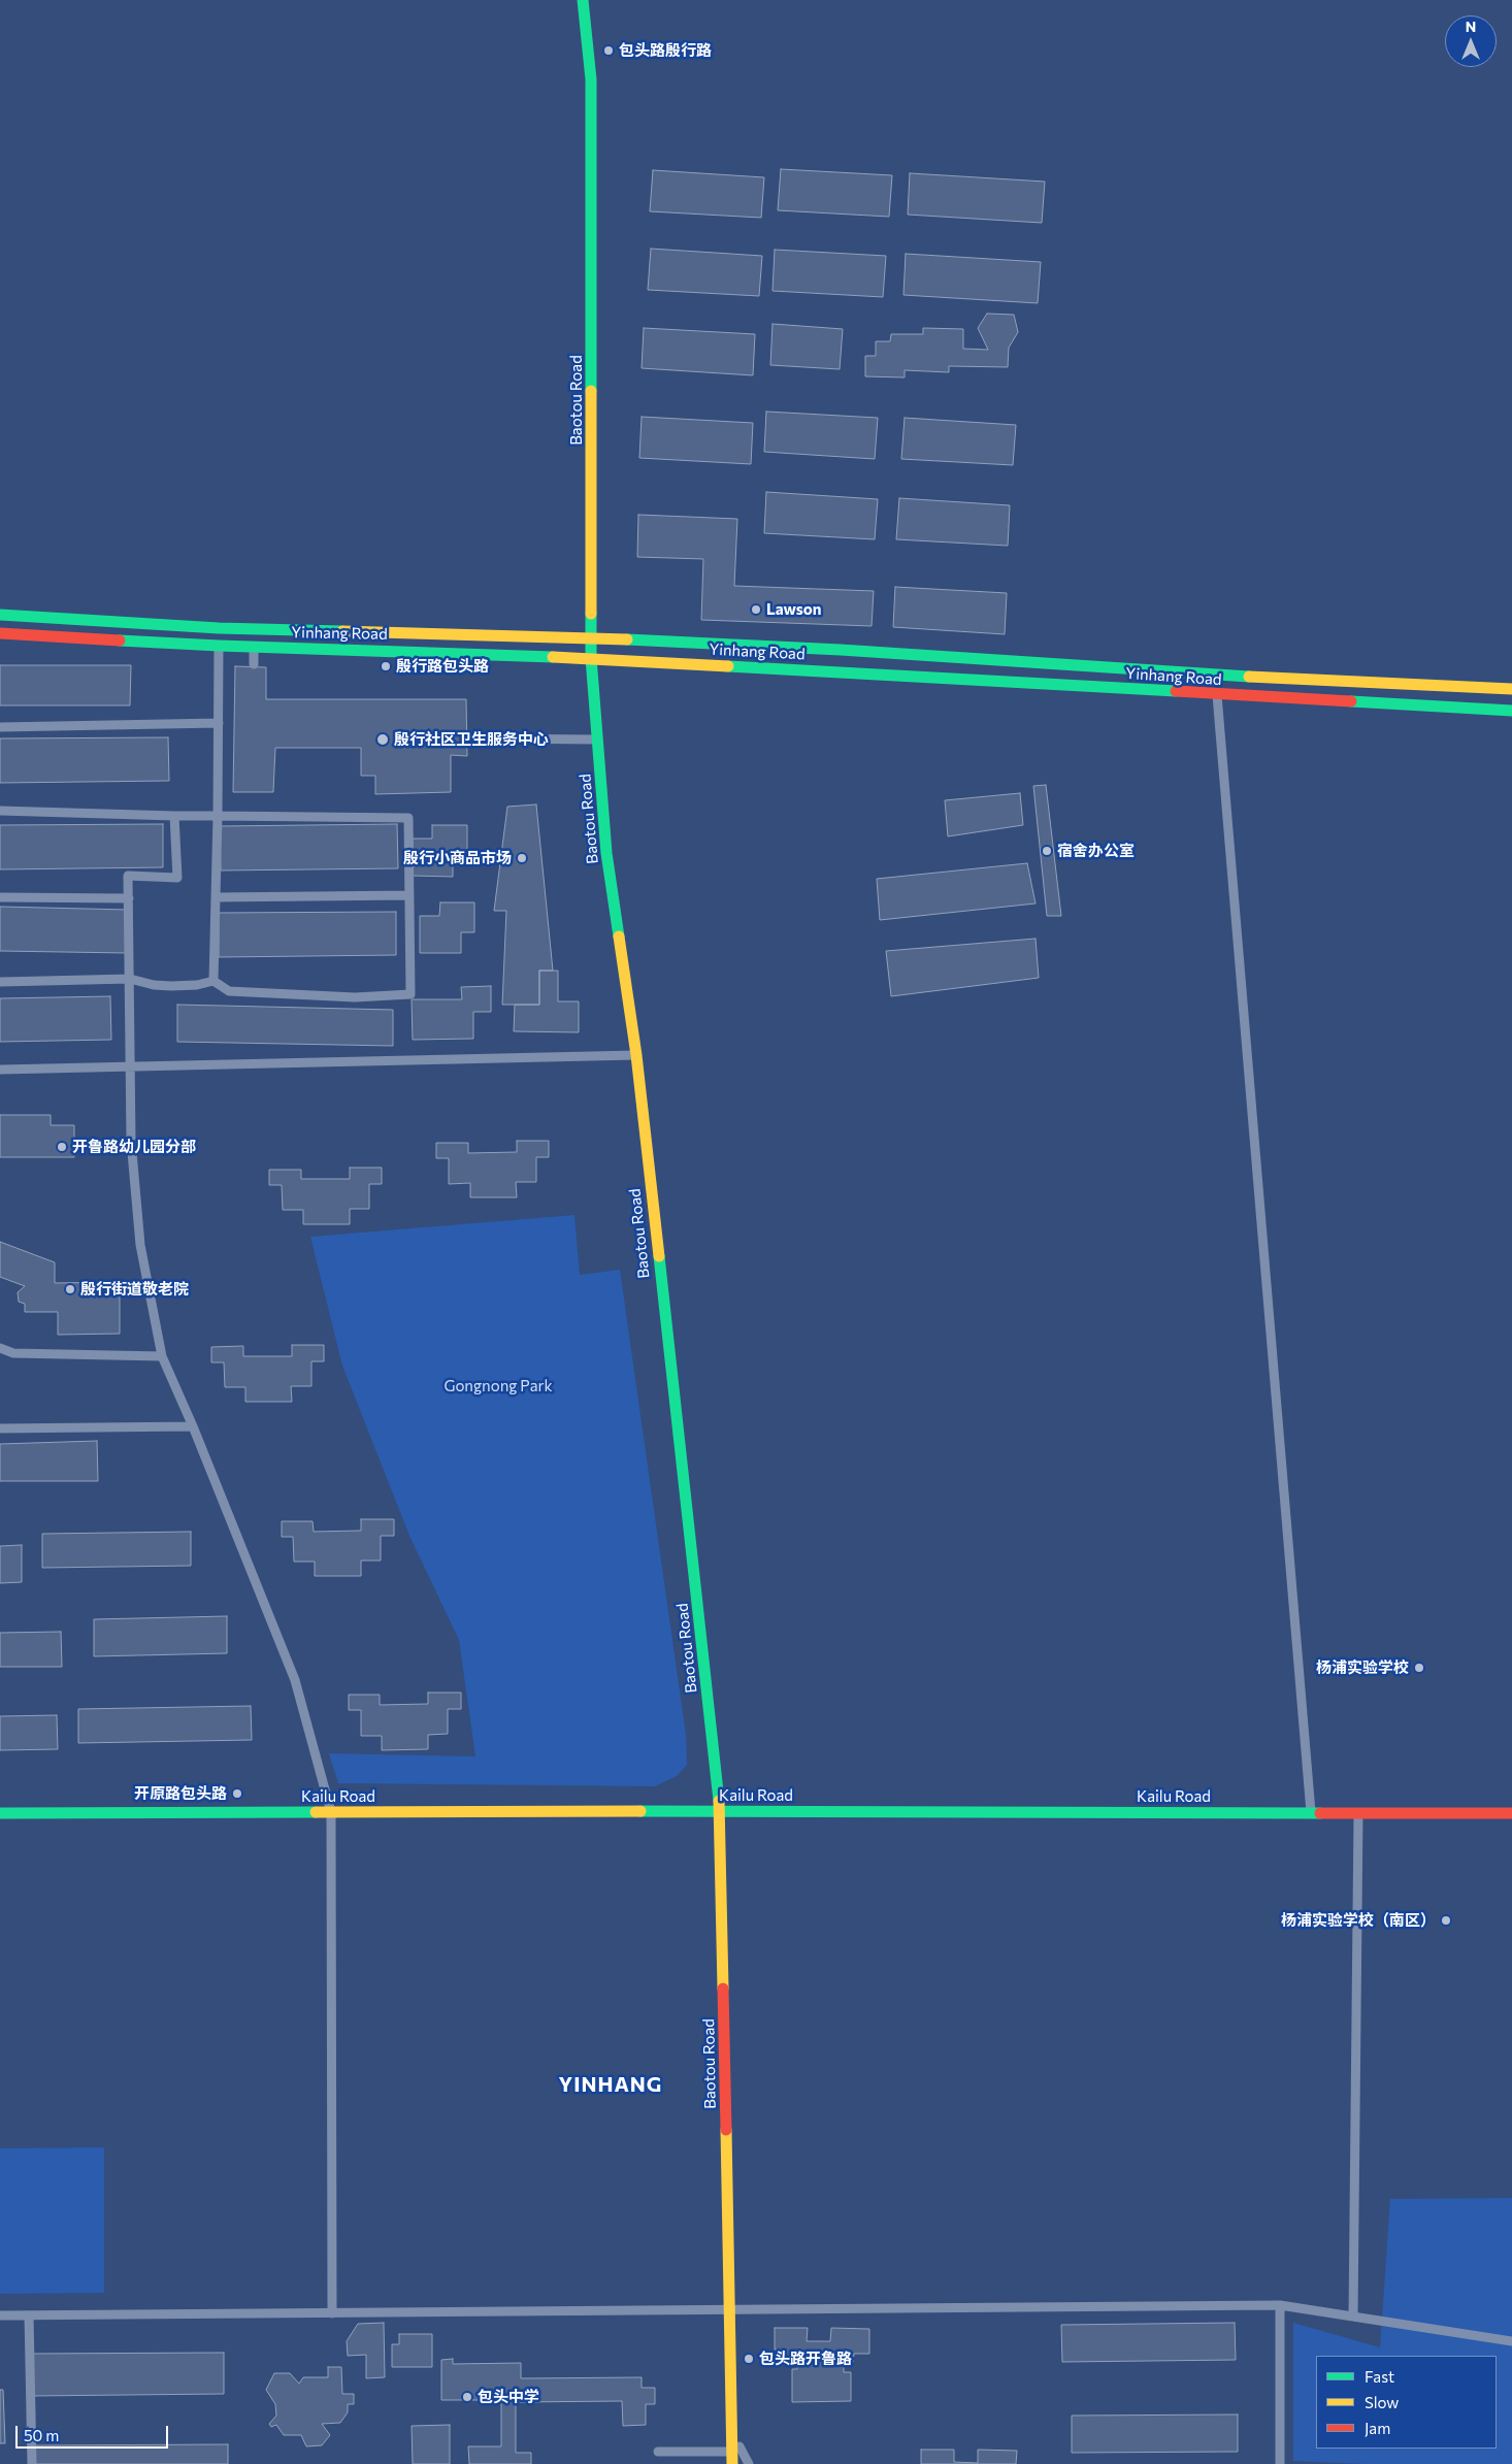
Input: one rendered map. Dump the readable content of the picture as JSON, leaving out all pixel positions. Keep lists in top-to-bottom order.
{
  "streets": {
    "street": ["Baotou Road", "Yinhang Road", "Kailu Road"]
  },
  "crossings": [
    ["Baotou Road", "Yinhang Road"],
    ["Baotou Road", "Kailu Road"]
  ],
  "districts": ["YINHANG"],
  "parks": ["Gongnong Park"],
  "places": [
    "包头路殷行路",
    "Lawson",
    "殷行路包头路",
    "殷行社区卫生服务中心",
    "宿舍办公室",
    "殷行小商品市场",
    "开鲁路幼儿园分部",
    "殷行街道敬老院",
    "杨浦实验学校",
    "开原路包头路",
    "杨浦实验学校（南区）",
    "包头路开鲁路",
    "包头中学"
  ],
  "legend": ["Fast", "Slow", "Jam"],
  "scale_bar": "50 m",
  "north": "top"
}
